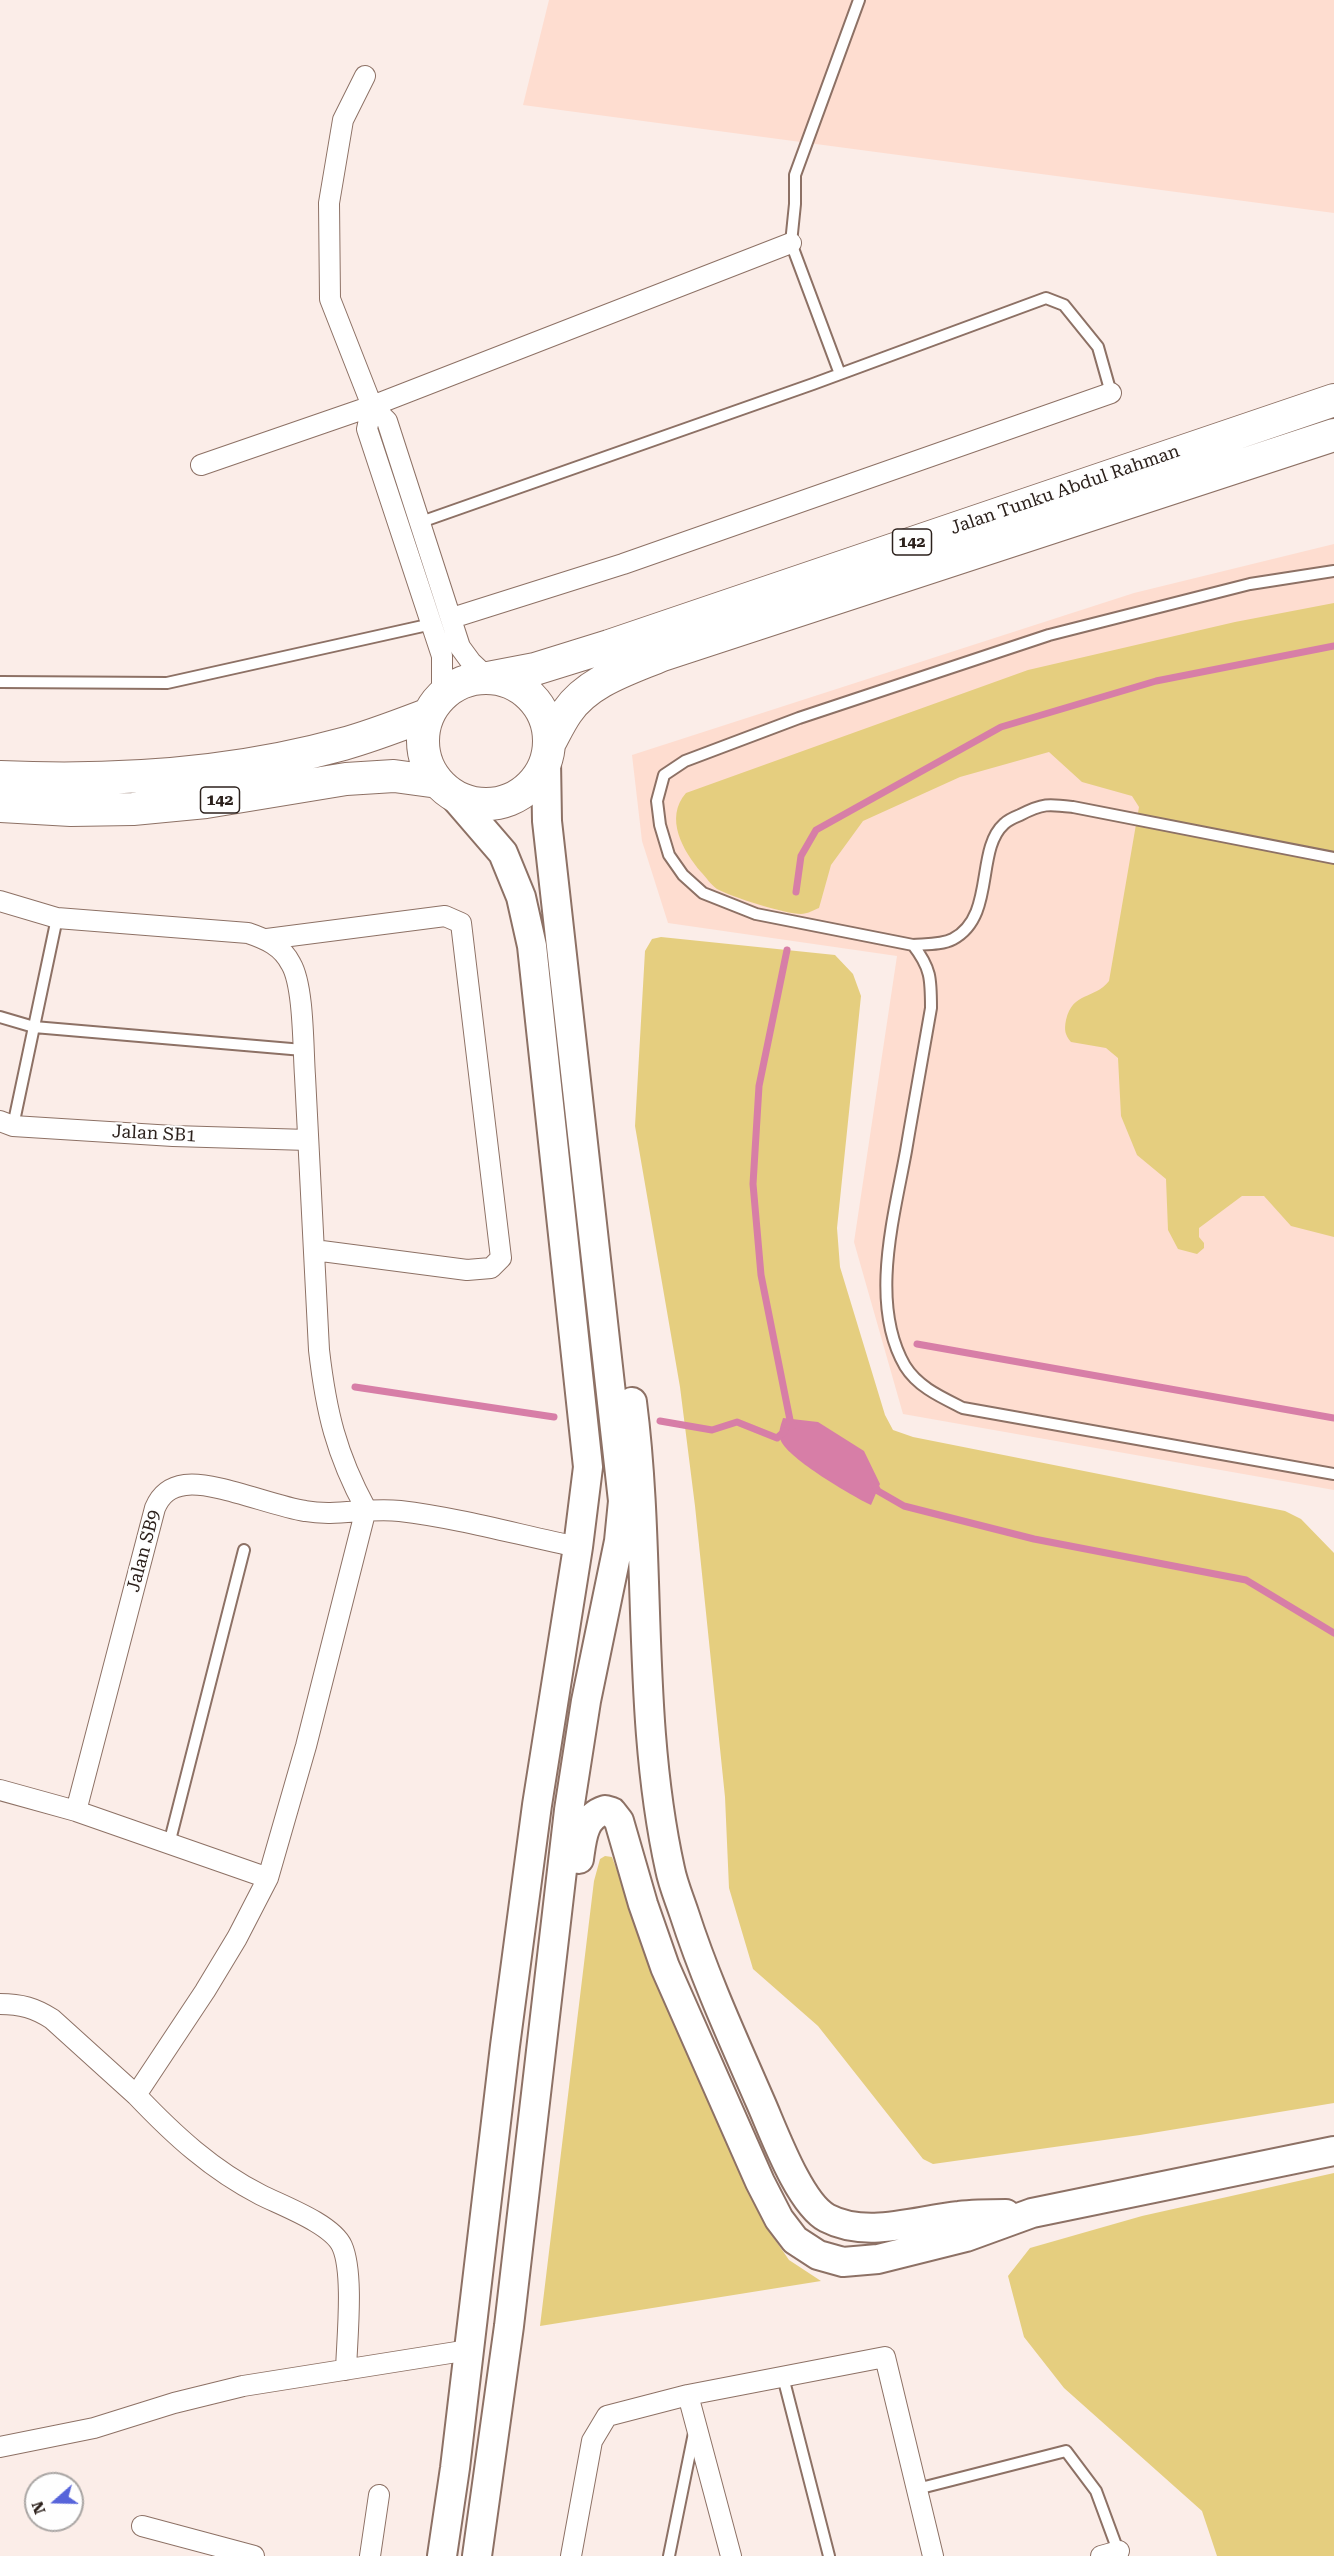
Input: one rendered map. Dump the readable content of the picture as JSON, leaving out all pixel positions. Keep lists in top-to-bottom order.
{
  "streets": {
    "main road": ["Jalan Tunku Abdul Rahman", "142"],
    "street": ["Jalan SB1", "Jalan SB9"]
  },
  "crossings": [
    ["Jalan Tunku Abdul Rahman", "142"]
  ],
  "north": "left"
}
